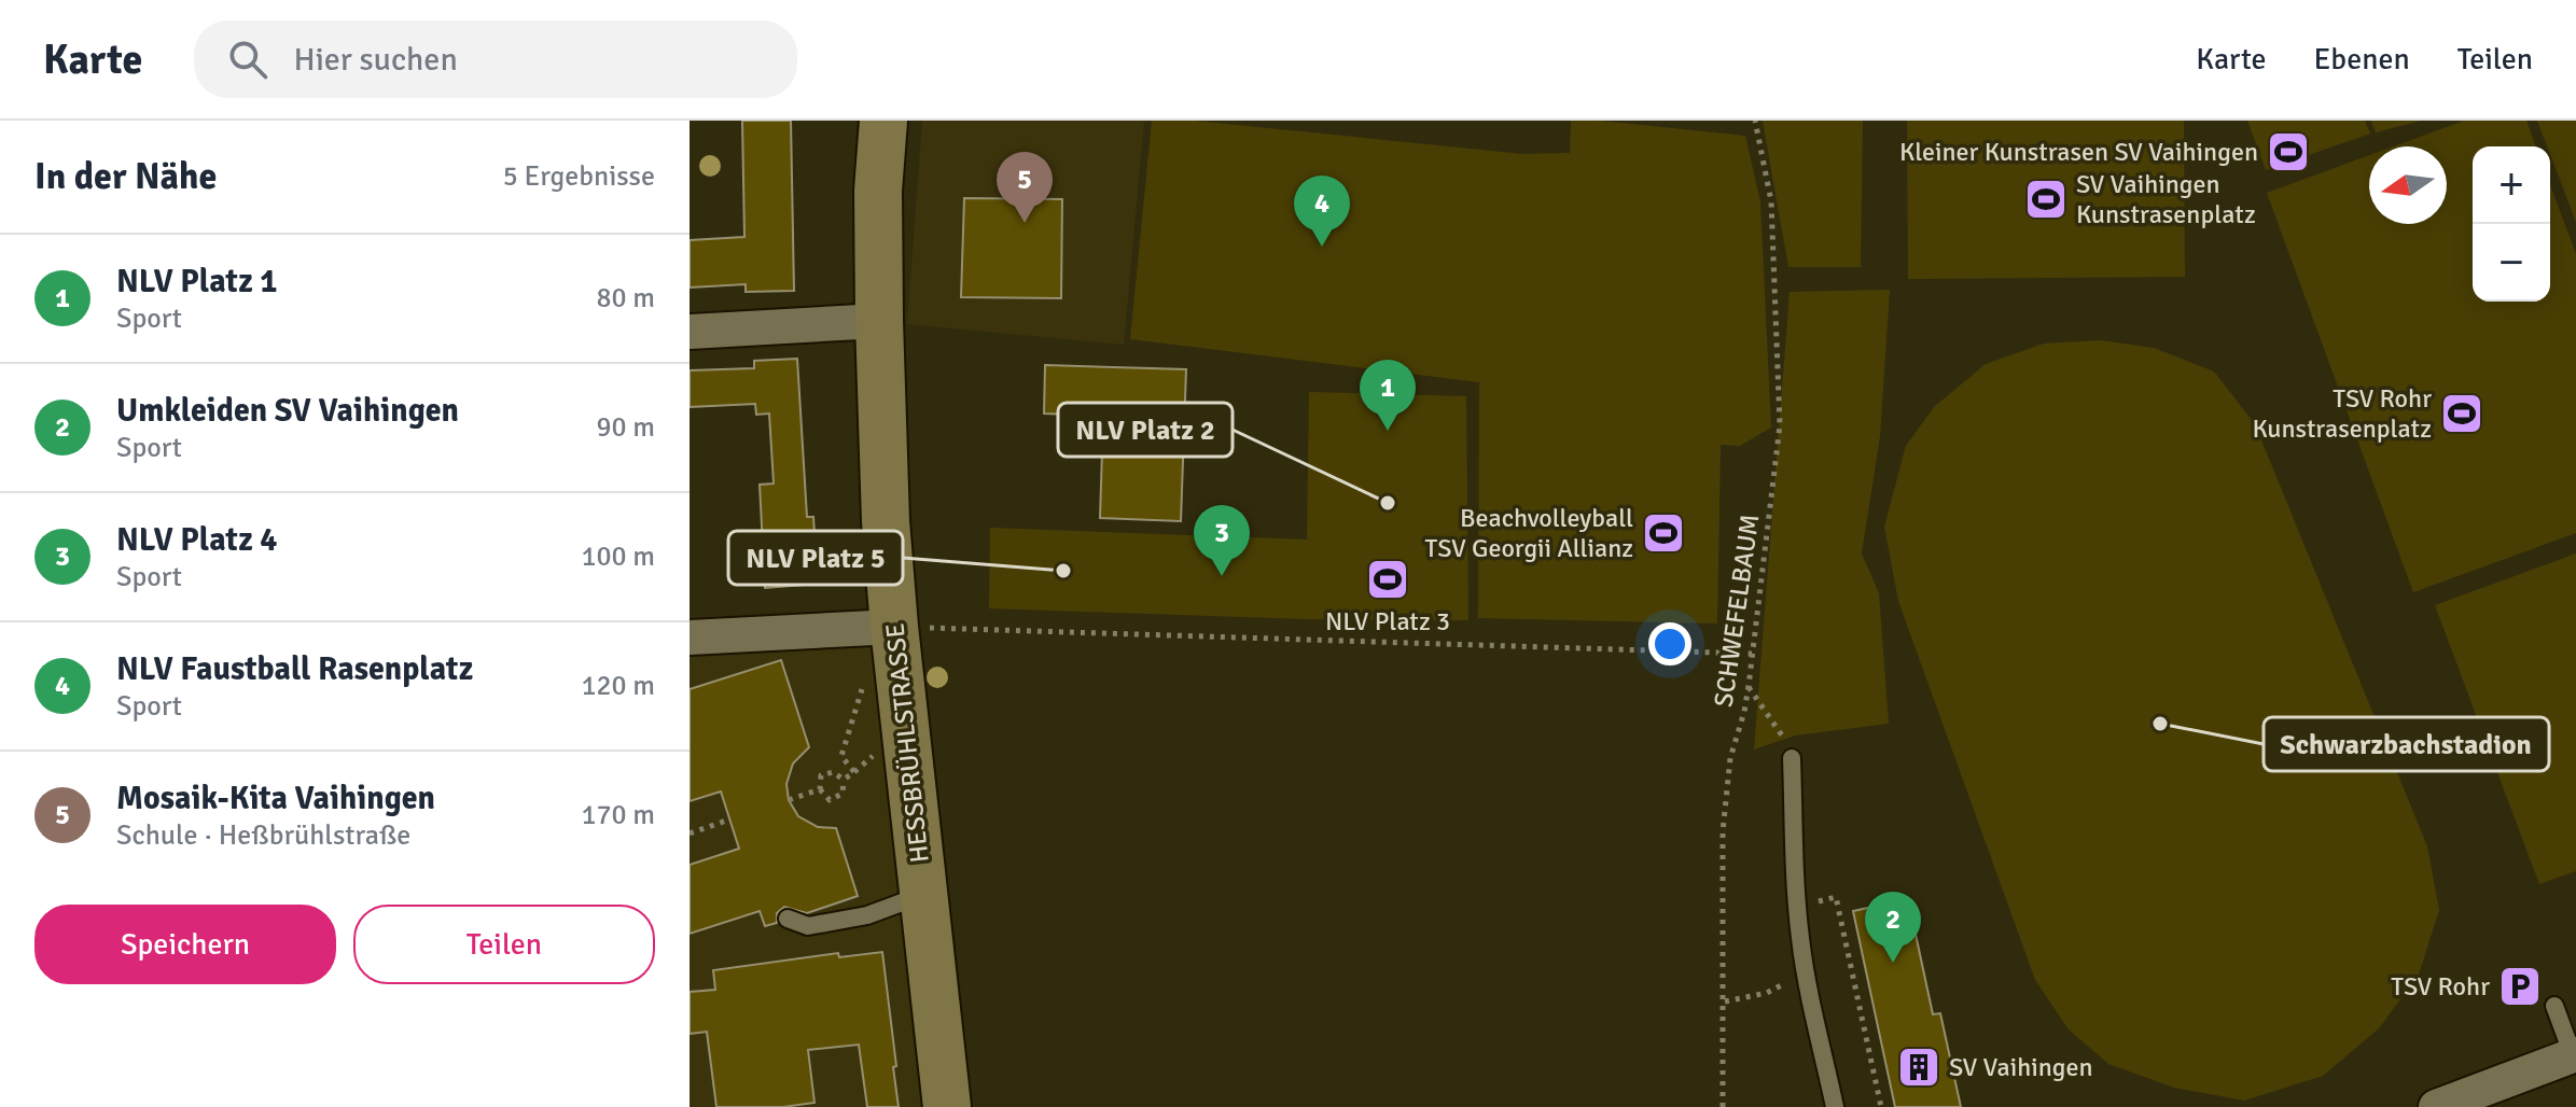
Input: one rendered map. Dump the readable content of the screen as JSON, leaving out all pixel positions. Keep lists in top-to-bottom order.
{
  "streets": {
    "street": ["HESSBRÜHLSTRASSE"],
    "path": ["SCHWEFELBAUM"]
  },
  "places": {
    "sports": [
      "Kleiner Kunstrasen SV Vaihingen",
      "SV Vaihingen Kunstrasenplatz",
      "TSV Rohr Kunstrasenplatz",
      "Beachvolleyball TSV Georgii Allianz",
      "NLV Platz 3"
    ],
    "other": ["NLV Platz 2", "NLV Platz 5", "Schwarzbachstadion"],
    "parking": ["TSV Rohr"],
    "building": ["SV Vaihingen"]
  },
  "north": "left",
  "page": {
    "header": "Karte",
    "search": "Hier suchen",
    "nav": ["Karte", "Ebenen", "Teilen"],
    "heading": ["In der Nähe", "5 Ergebnisse"],
    "map_buttons": ["+", "−"],
    "pins": [
      "5",
      "4",
      "1",
      "3",
      "2"
    ],
    "list": [
      {
        "mark": "1",
        "name": "NLV Platz 1",
        "note": "Sport",
        "value": "80 m"
      },
      {
        "mark": "2",
        "name": "Umkleiden SV Vaihingen",
        "note": "Sport",
        "value": "90 m"
      },
      {
        "mark": "3",
        "name": "NLV Platz 4",
        "note": "Sport",
        "value": "100 m"
      },
      {
        "mark": "4",
        "name": "NLV Faustball Rasenplatz",
        "note": "Sport",
        "value": "120 m"
      },
      {
        "mark": "5",
        "name": "Mosaik-Kita Vaihingen",
        "note": "Schule · Heßbrühlstraße",
        "value": "170 m"
      }
    ],
    "buttons": ["Speichern", "Teilen"]
  }
}
